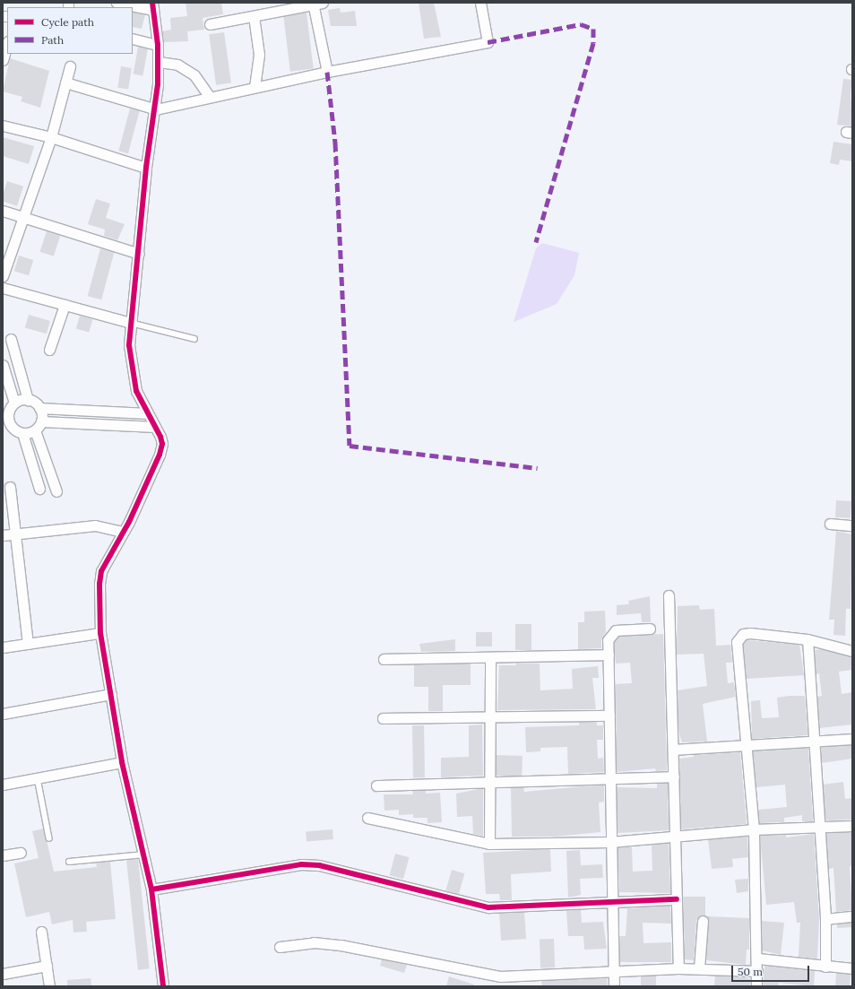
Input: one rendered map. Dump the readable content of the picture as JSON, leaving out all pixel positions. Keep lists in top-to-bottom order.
{
  "legend": ["Cycle path", "Path"],
  "scale_bar": "50 m"
}
